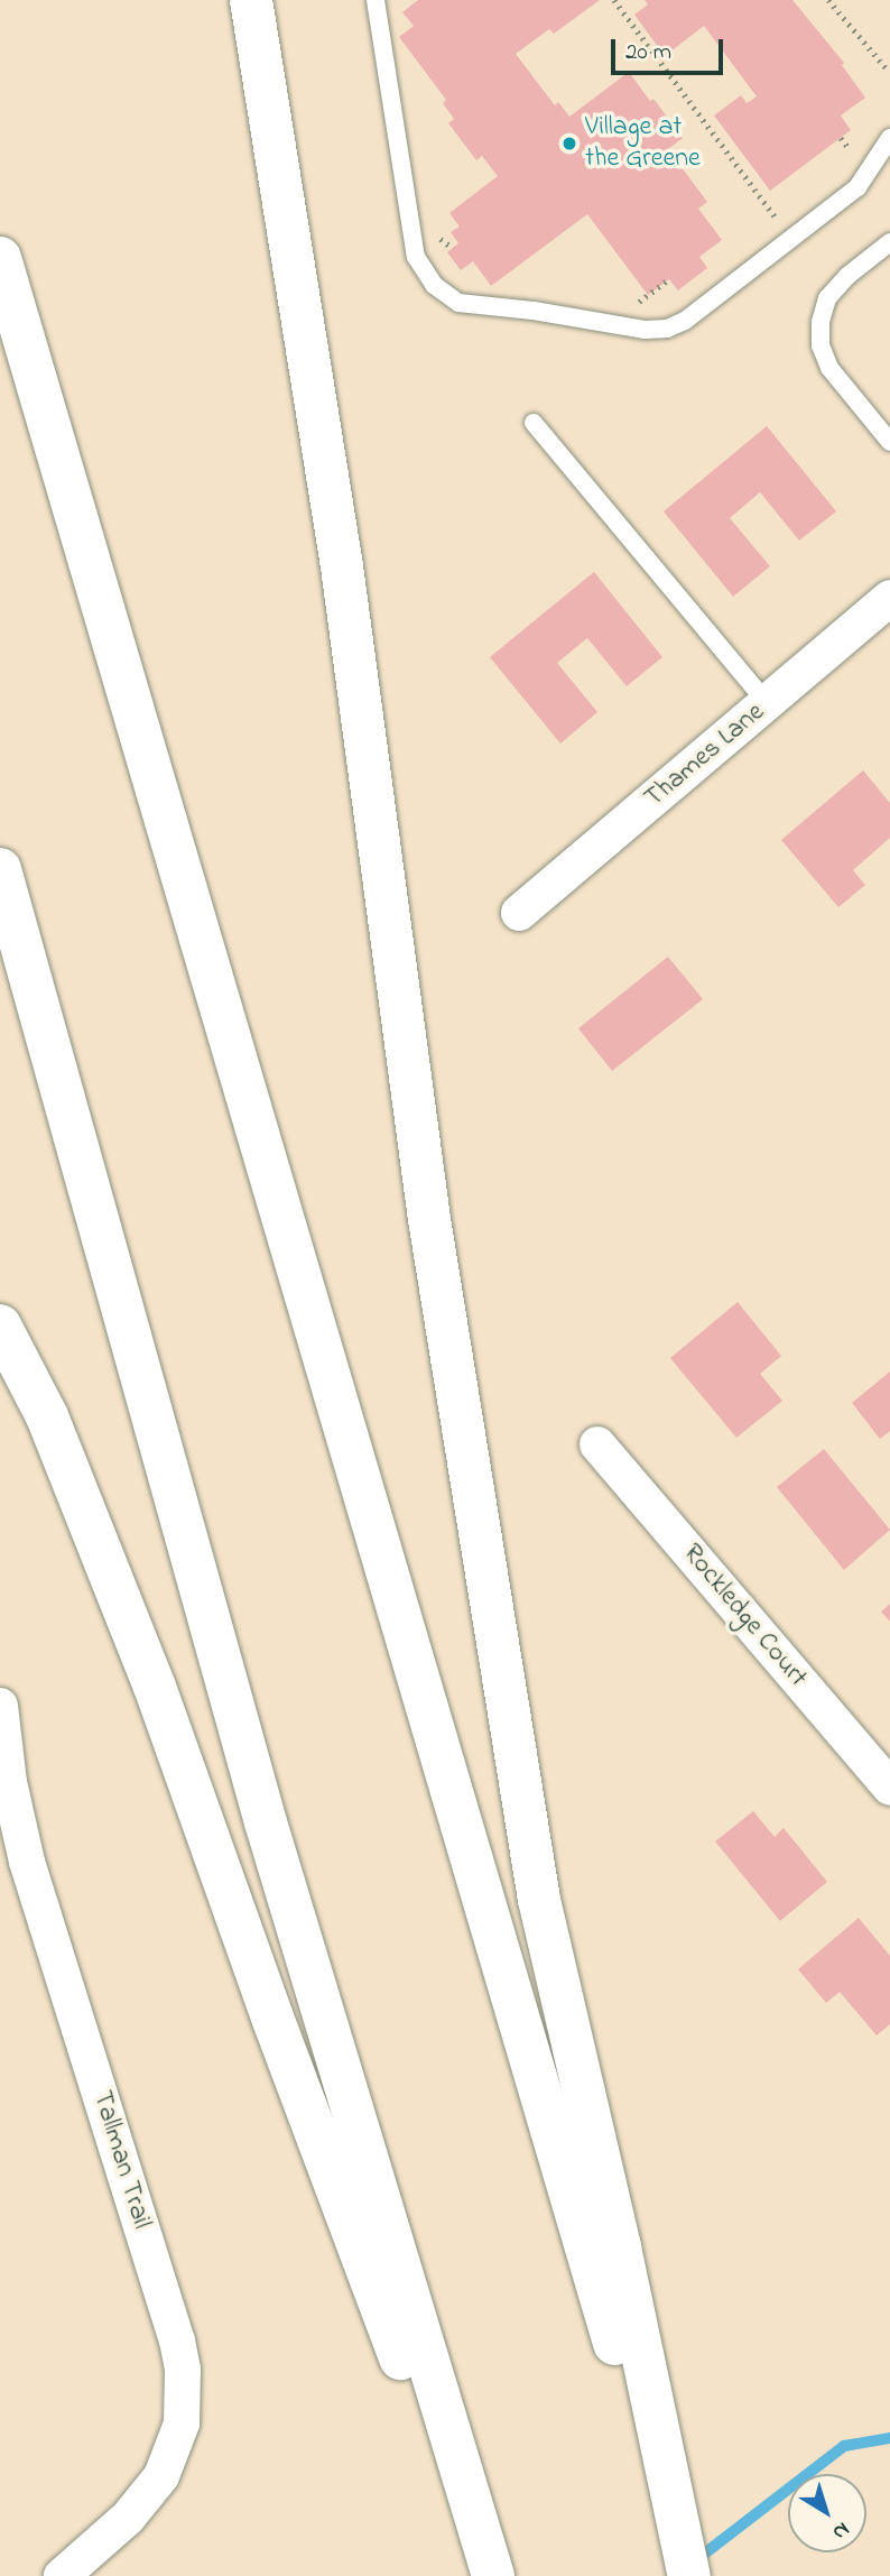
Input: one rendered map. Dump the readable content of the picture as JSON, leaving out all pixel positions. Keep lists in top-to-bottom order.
{
  "streets": {
    "street": ["Thames Lane", "Rockledge Court", "Tallman Trail"]
  },
  "places": ["Village at the Greene"],
  "scale_bar": "20 m",
  "north": "bottom right"
}
